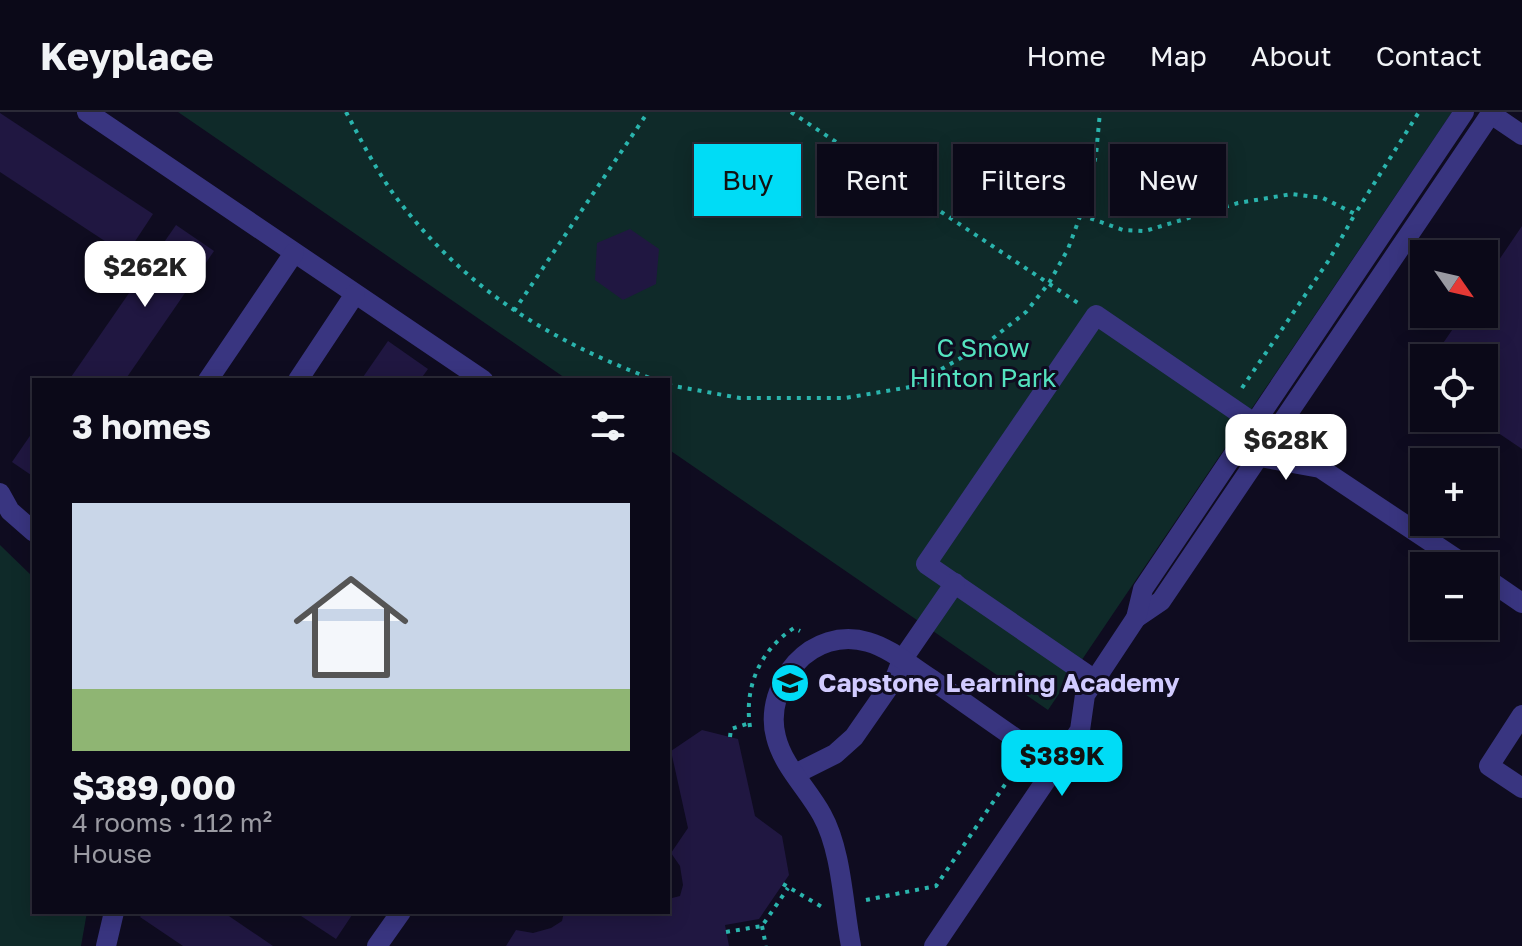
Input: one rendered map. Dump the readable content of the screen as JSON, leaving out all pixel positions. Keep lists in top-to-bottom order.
{
  "parks": ["C Snow Hinton Park"],
  "places": {
    "school or university": ["Capstone Learning Academy"]
  },
  "north": "bottom right",
  "page": {
    "header": "Keyplace",
    "nav": [
      "Home",
      "Map",
      "About",
      "Contact"
    ],
    "chip": [
      "Buy",
      "Rent",
      "Filters",
      "New"
    ],
    "map_buttons": ["+", "−"],
    "price": ["$262K", "$628K", "$389K"],
    "heading": "3 homes",
    "list": [
      {
        "name": "$389,000",
        "note": "4 rooms · 112 m² · House"
      }
    ]
  }
}
